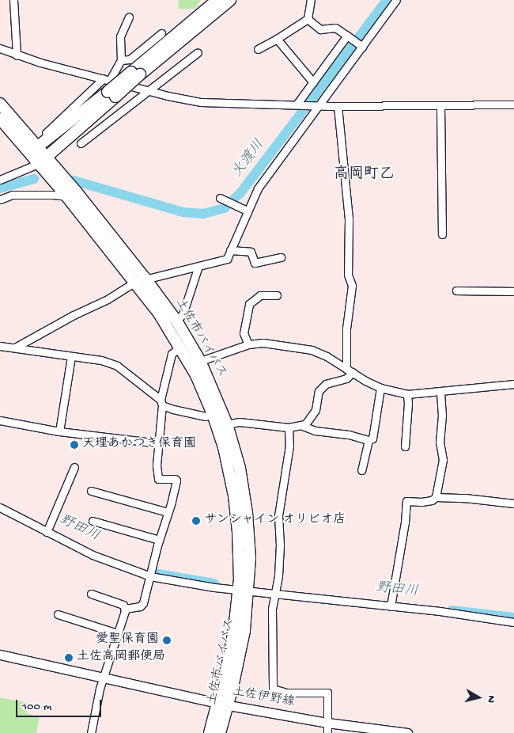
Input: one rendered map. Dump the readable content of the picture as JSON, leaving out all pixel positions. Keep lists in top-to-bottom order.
{
  "streets": {
    "highway": ["土佐市バイパス"],
    "main road": ["土佐伊野線"]
  },
  "crossings": [
    ["土佐市バイパス", "土佐伊野線"]
  ],
  "districts": ["高岡町乙"],
  "water": ["火渡川", "野田川"],
  "places": [
    "天理あかつき保育園",
    "サンシャイン オリビオ店",
    "愛聖保育園",
    "土佐高岡郵便局"
  ],
  "scale_bar": "100 m",
  "north": "right"
}
